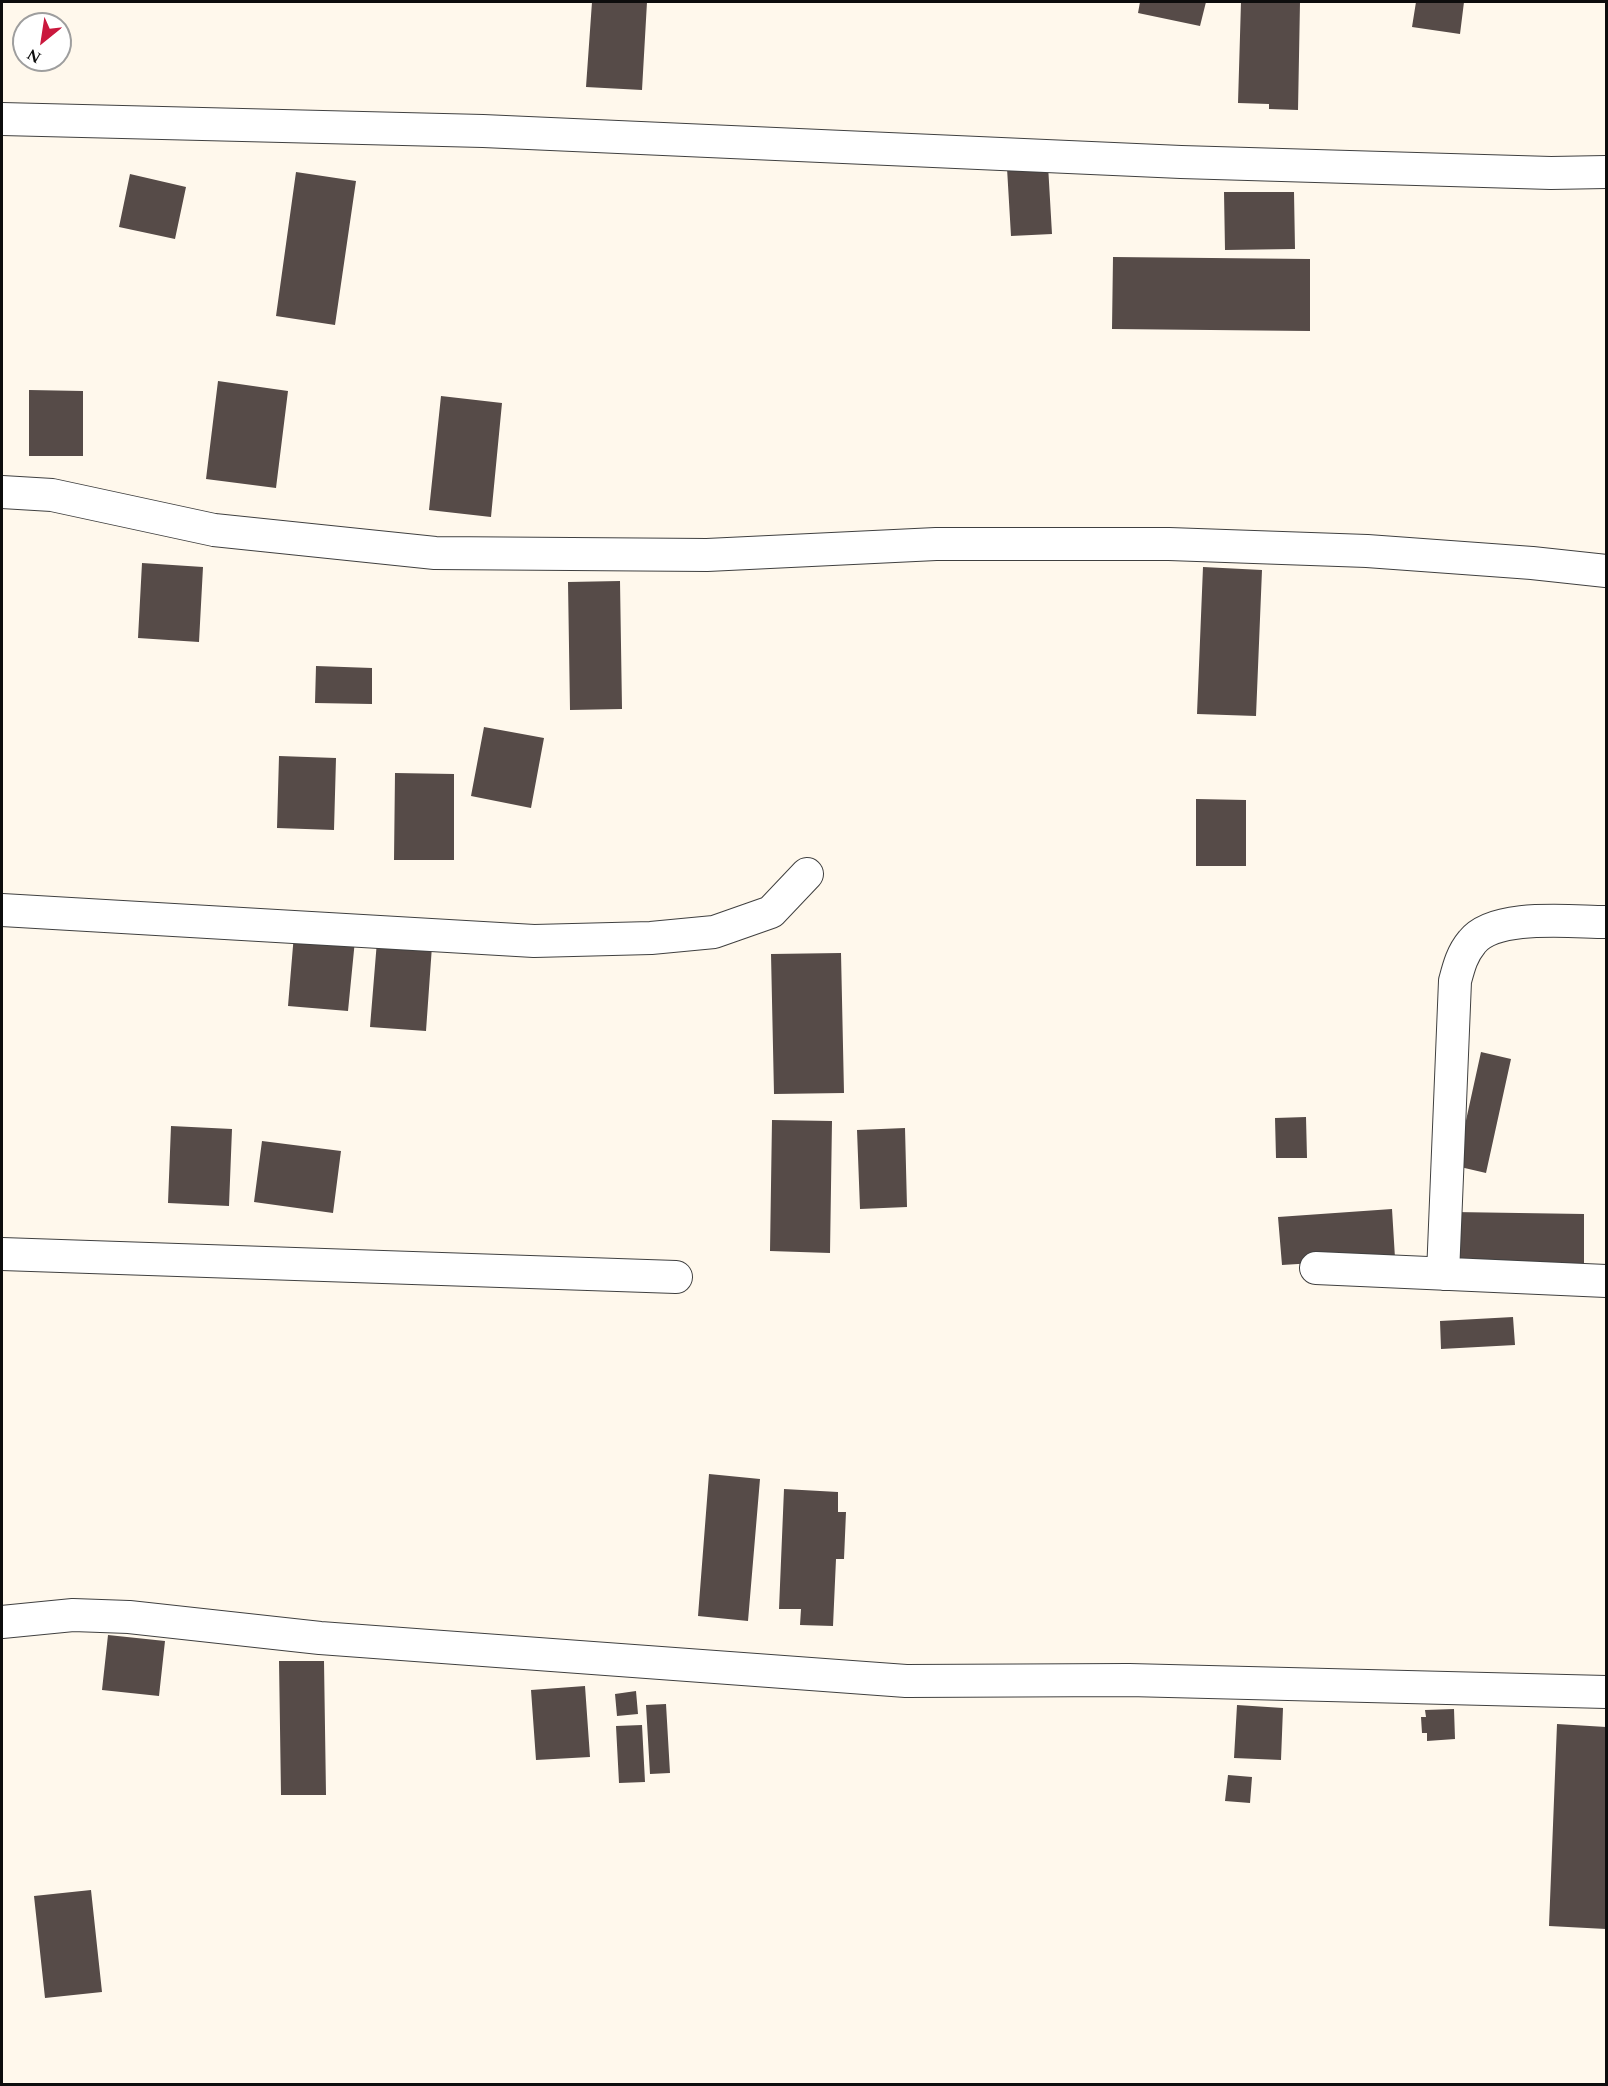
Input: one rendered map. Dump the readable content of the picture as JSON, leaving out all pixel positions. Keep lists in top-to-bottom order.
{
  "north": "bottom left"
}
